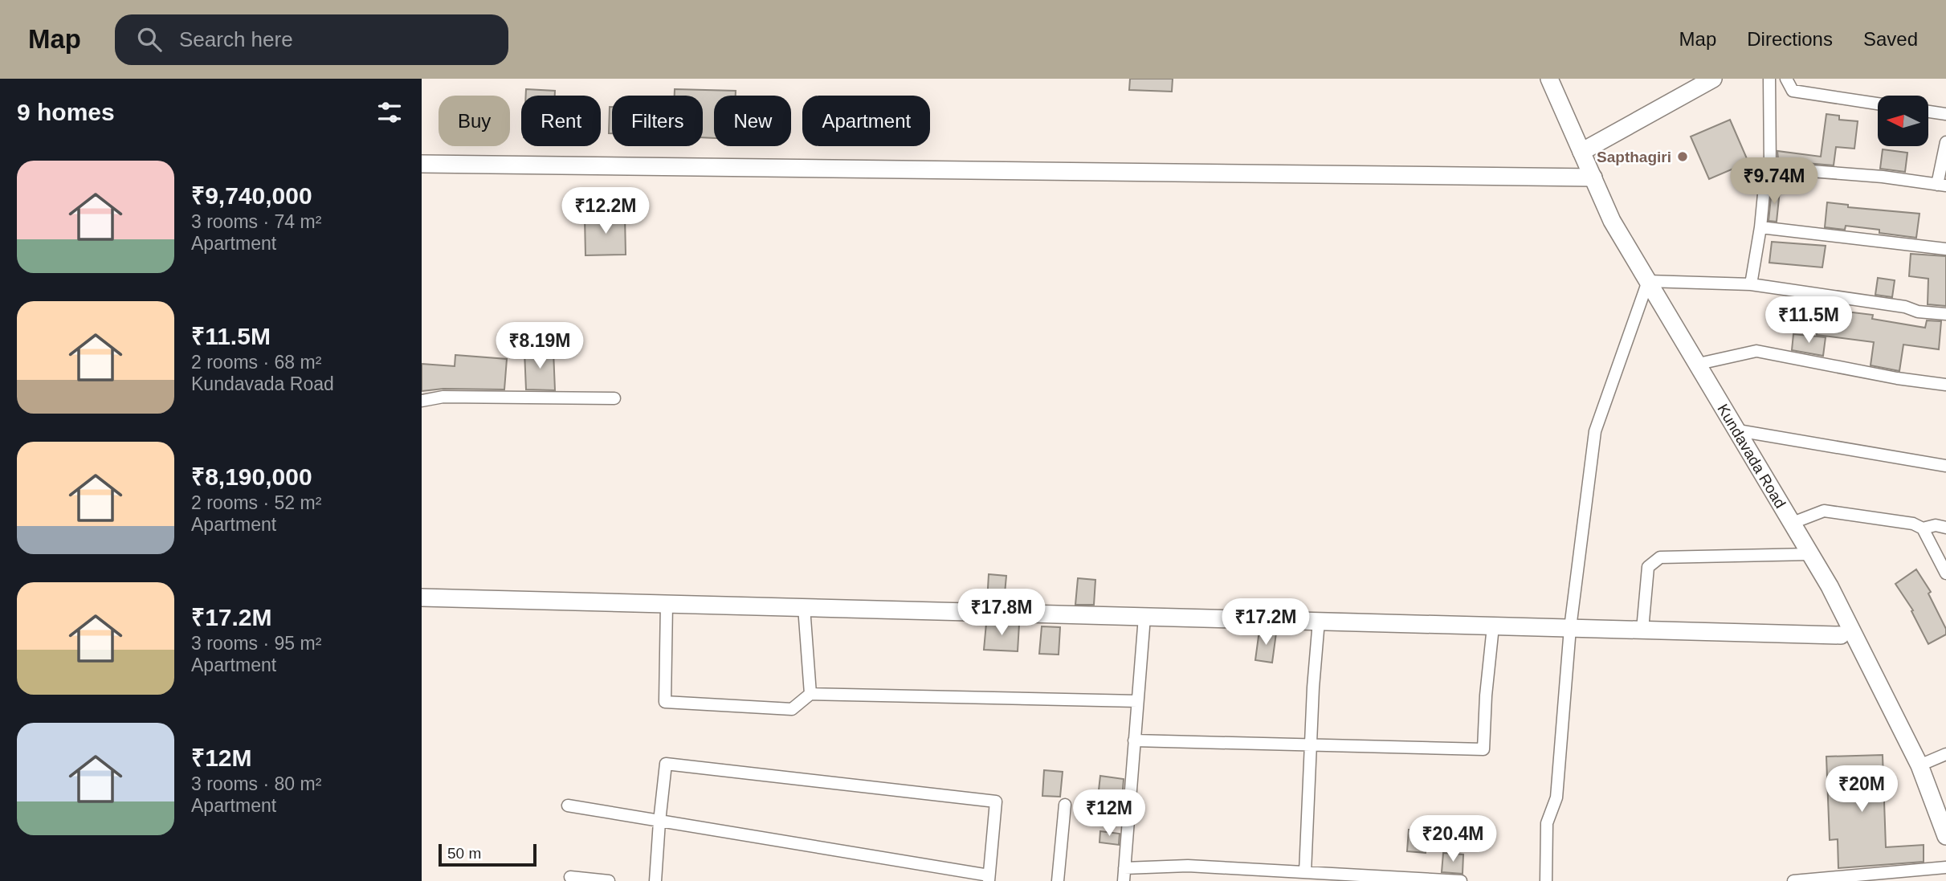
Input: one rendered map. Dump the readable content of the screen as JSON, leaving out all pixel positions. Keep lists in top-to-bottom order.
{
  "streets": {
    "street": ["Kundavada Road"]
  },
  "places": ["Sapthagiri"],
  "scale_bar": "50 m",
  "north": "left",
  "page": {
    "header": "Map",
    "search": "Search here",
    "nav": ["Map", "Directions", "Saved"],
    "heading": "9 homes",
    "chip": [
      "Buy",
      "Rent",
      "Filters",
      "New",
      "Apartment"
    ],
    "list": [
      {
        "name": "₹9,740,000",
        "note": "3 rooms · 74 m² · Apartment"
      },
      {
        "name": "₹11.5M",
        "note": "2 rooms · 68 m² · Kundavada Road"
      },
      {
        "name": "₹8,190,000",
        "note": "2 rooms · 52 m² · Apartment"
      },
      {
        "name": "₹17.2M",
        "note": "3 rooms · 95 m² · Apartment"
      },
      {
        "name": "₹12M",
        "note": "3 rooms · 80 m² · Apartment"
      }
    ],
    "price": [
      "₹9.74M",
      "₹12.2M",
      "₹11.5M",
      "₹8.19M",
      "₹17.8M",
      "₹17.2M",
      "₹20M",
      "₹12M",
      "₹20.4M"
    ],
    "scale": "50 m"
  }
}
